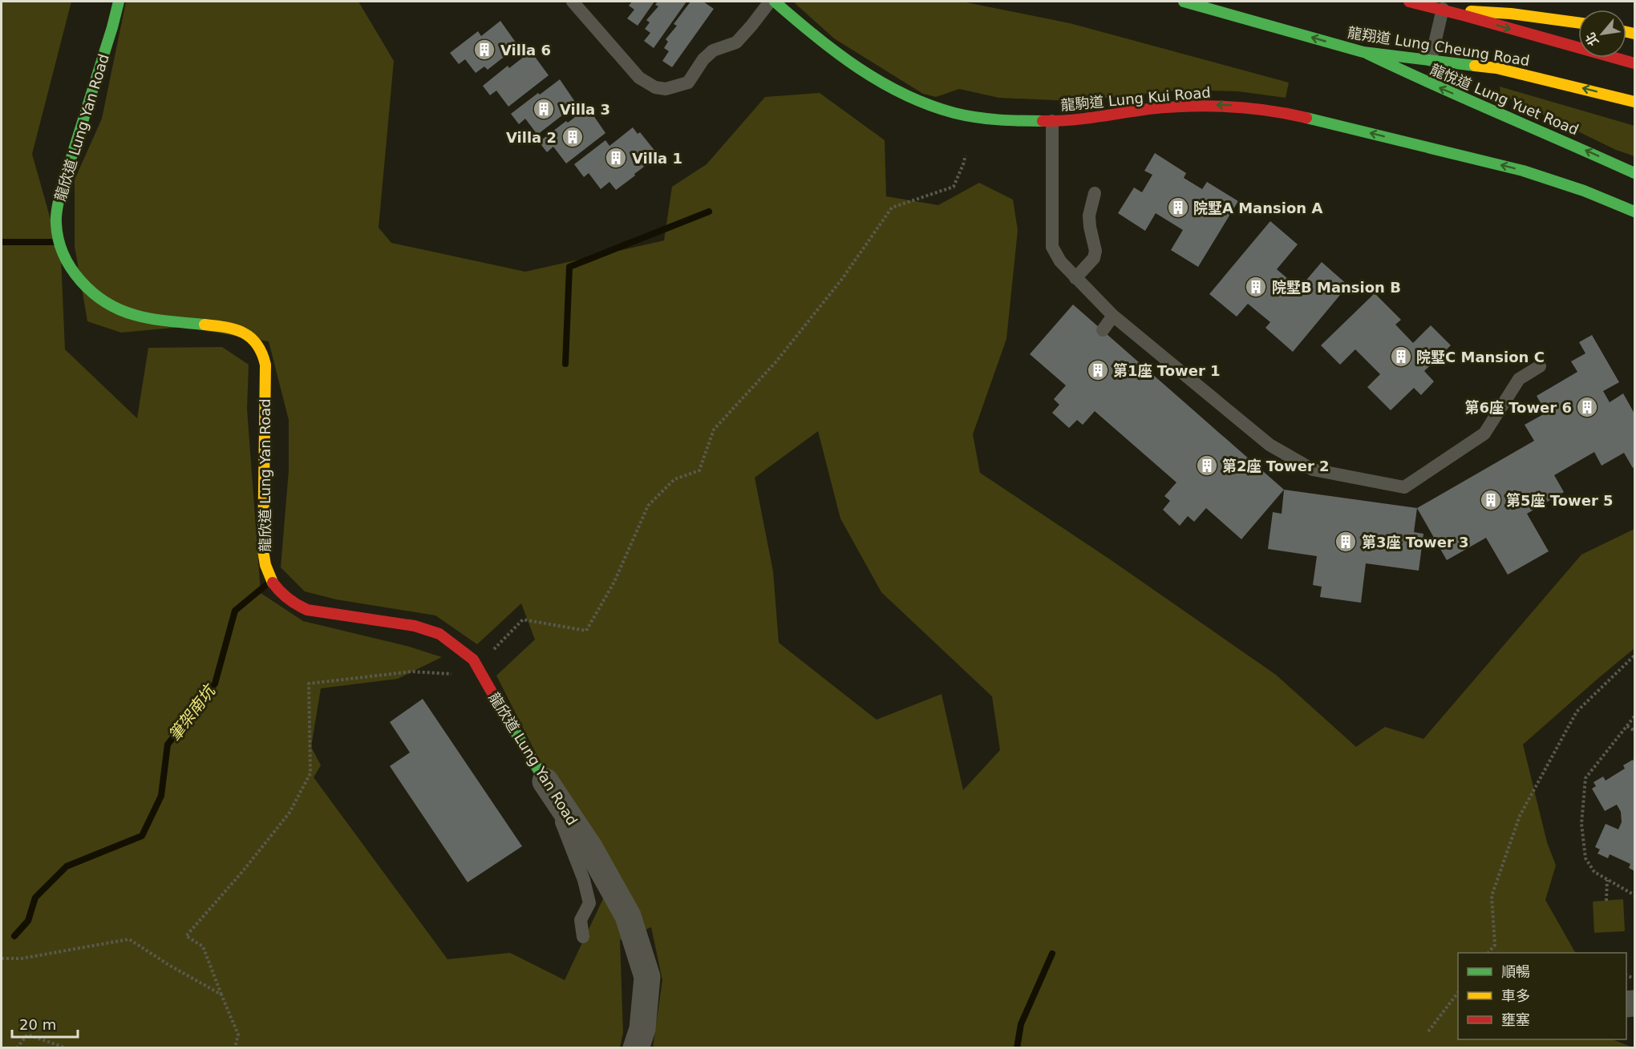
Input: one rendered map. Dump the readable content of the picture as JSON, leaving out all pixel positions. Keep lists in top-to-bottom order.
{
  "streets": {
    "main road": [
      "龍翔道 Lung Cheung Road",
      "龍駒道 Lung Kui Road",
      "龍悅道 Lung Yuet Road",
      "龍欣道 Lung Yan Road"
    ]
  },
  "crossings": [
    ["龍翔道 Lung Cheung Road", "龍悅道 Lung Yuet Road"]
  ],
  "one_way": ["龍駒道 Lung Kui Road", "龍悅道 Lung Yuet Road"],
  "water": ["筆架南坑"],
  "places": {
    "building": [
      "Villa 6",
      "Villa 3",
      "Villa 2",
      "Villa 1",
      "院墅A Mansion A",
      "院墅B Mansion B",
      "院墅C Mansion C",
      "第1座 Tower 1",
      "第6座 Tower 6",
      "第2座 Tower 2",
      "第5座 Tower 5",
      "第3座 Tower 3"
    ]
  },
  "legend": ["順暢", "車多", "壅塞"],
  "scale_bar": "20 m",
  "north": "bottom left"
}
